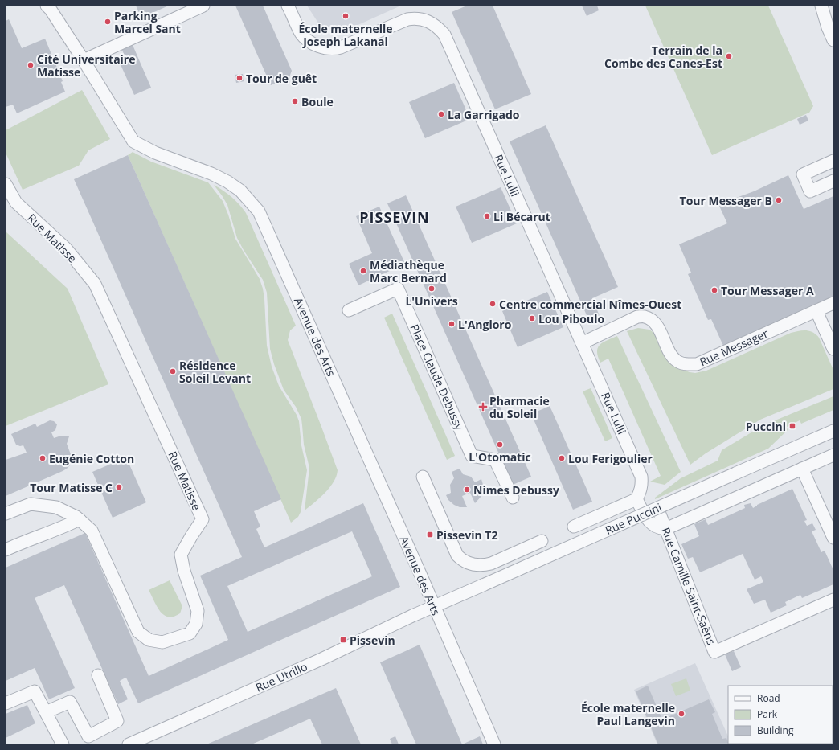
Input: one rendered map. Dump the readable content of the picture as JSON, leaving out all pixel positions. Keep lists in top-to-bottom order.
{
  "streets": {
    "street": [
      "Rue Lulli",
      "Rue Matisse",
      "Avenue des Arts",
      "Rue Messager",
      "Place Claude Debussy",
      "Rue Puccini",
      "Rue Camille Saint-Saëns",
      "Rue Utrillo"
    ]
  },
  "crossings": [
    ["Rue Lulli", "Rue Messager"],
    ["Avenue des Arts", "Rue Puccini"],
    ["Avenue des Arts", "Rue Utrillo"],
    ["Rue Puccini", "Rue Camille Saint-Saëns"],
    ["Rue Puccini", "Rue Utrillo"]
  ],
  "districts": ["PISSEVIN"],
  "places": {
    "other": [
      "École maternelle Joseph Lakanal",
      "Parking Marcel Sant",
      "Terrain de la Combe des Canes-Est",
      "Cité Universitaire Matisse",
      "Tour de guêt",
      "Boule",
      "La Garrigado",
      "Tour Messager B",
      "Li Bécarut",
      "Médiathèque Marc Bernard",
      "L'Univers",
      "Tour Messager A",
      "Centre commercial Nîmes-Ouest",
      "Lou Piboulo",
      "L'Angloro",
      "Résidence Soleil Levant",
      "L'Otomatic",
      "Eugénie Cotton",
      "Lou Ferigoulier",
      "Tour Matisse C",
      "Nimes Debussy",
      "École maternelle Paul Langevin"
    ],
    "health": ["Pharmacie du Soleil"],
    "transit": ["Puccini", "Pissevin T2", "Pissevin"]
  },
  "legend": ["Road", "Park", "Building"]
}
